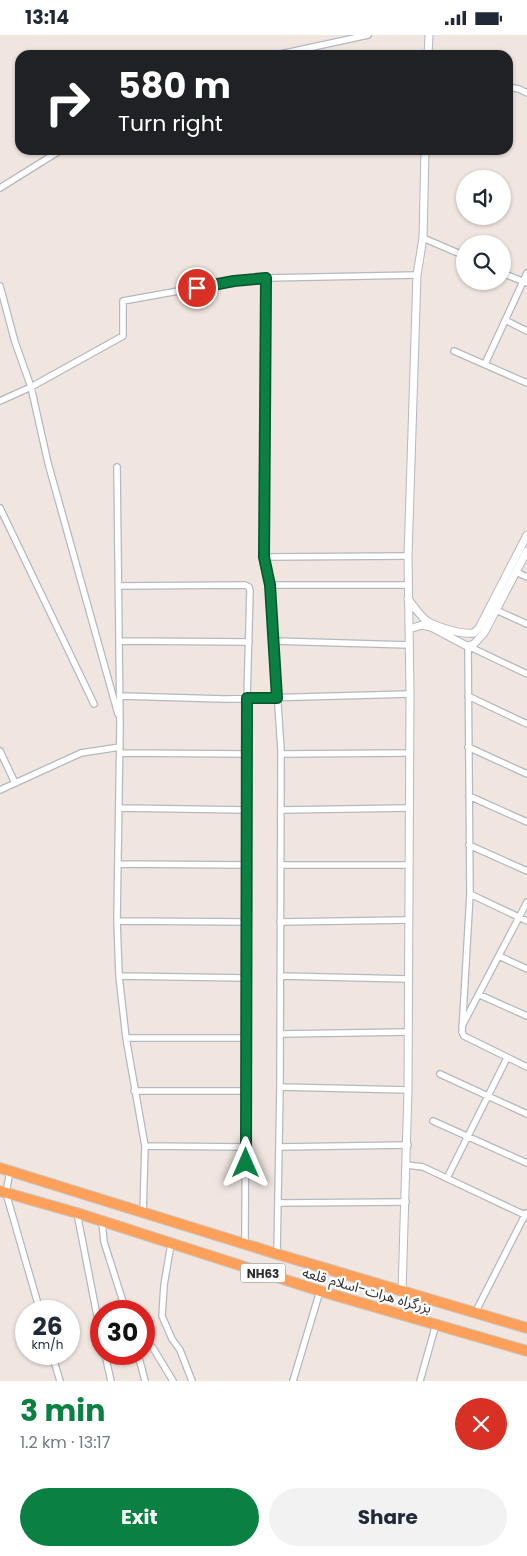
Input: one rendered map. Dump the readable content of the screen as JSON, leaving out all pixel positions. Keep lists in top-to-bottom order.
{
  "streets": {
    "highway": ["NH63", "بزرگراه هرات-اسلام قلعه"]
  },
  "page": {
    "status": "13:14",
    "turn": ["580 m", "Turn right"],
    "speed": "26 km/h",
    "limit": "30",
    "heading": ["3 min", "1.2 km · 13:17"],
    "buttons": ["Exit", "Share"]
  }
}
